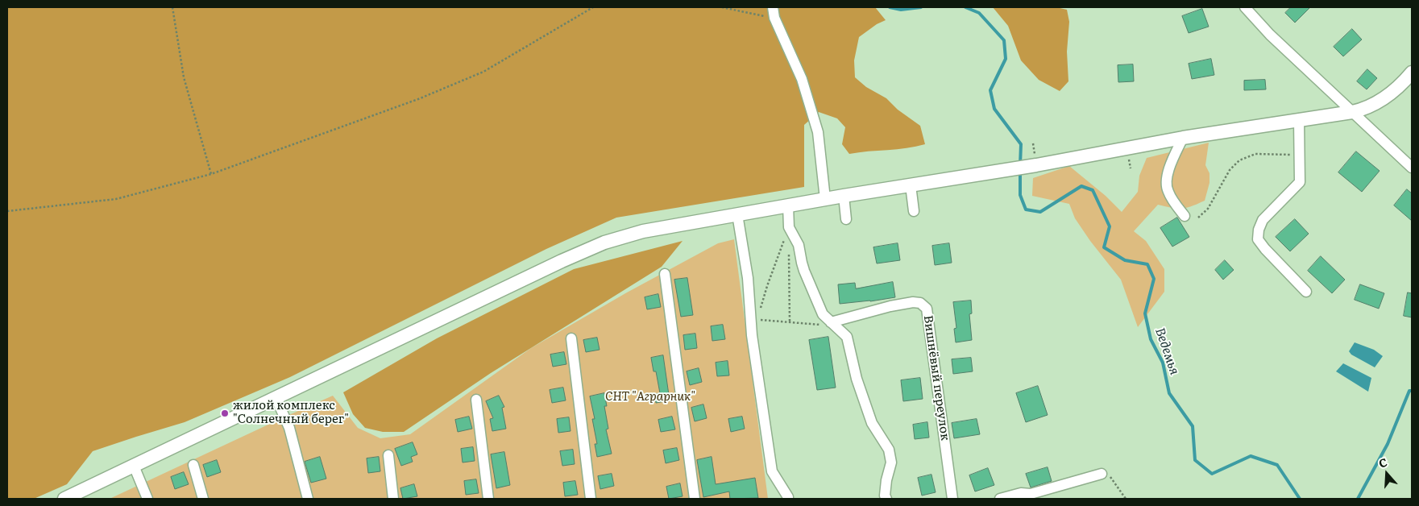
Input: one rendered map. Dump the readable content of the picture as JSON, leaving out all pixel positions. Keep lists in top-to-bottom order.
{
  "streets": {
    "street": ["Вишнёвый переулок"]
  },
  "water": ["Ведемья"],
  "parks": ["СНТ \"Аграрник\""],
  "places": ["жилой комплекс \"Солнечный берег\""],
  "north": "top"
}
